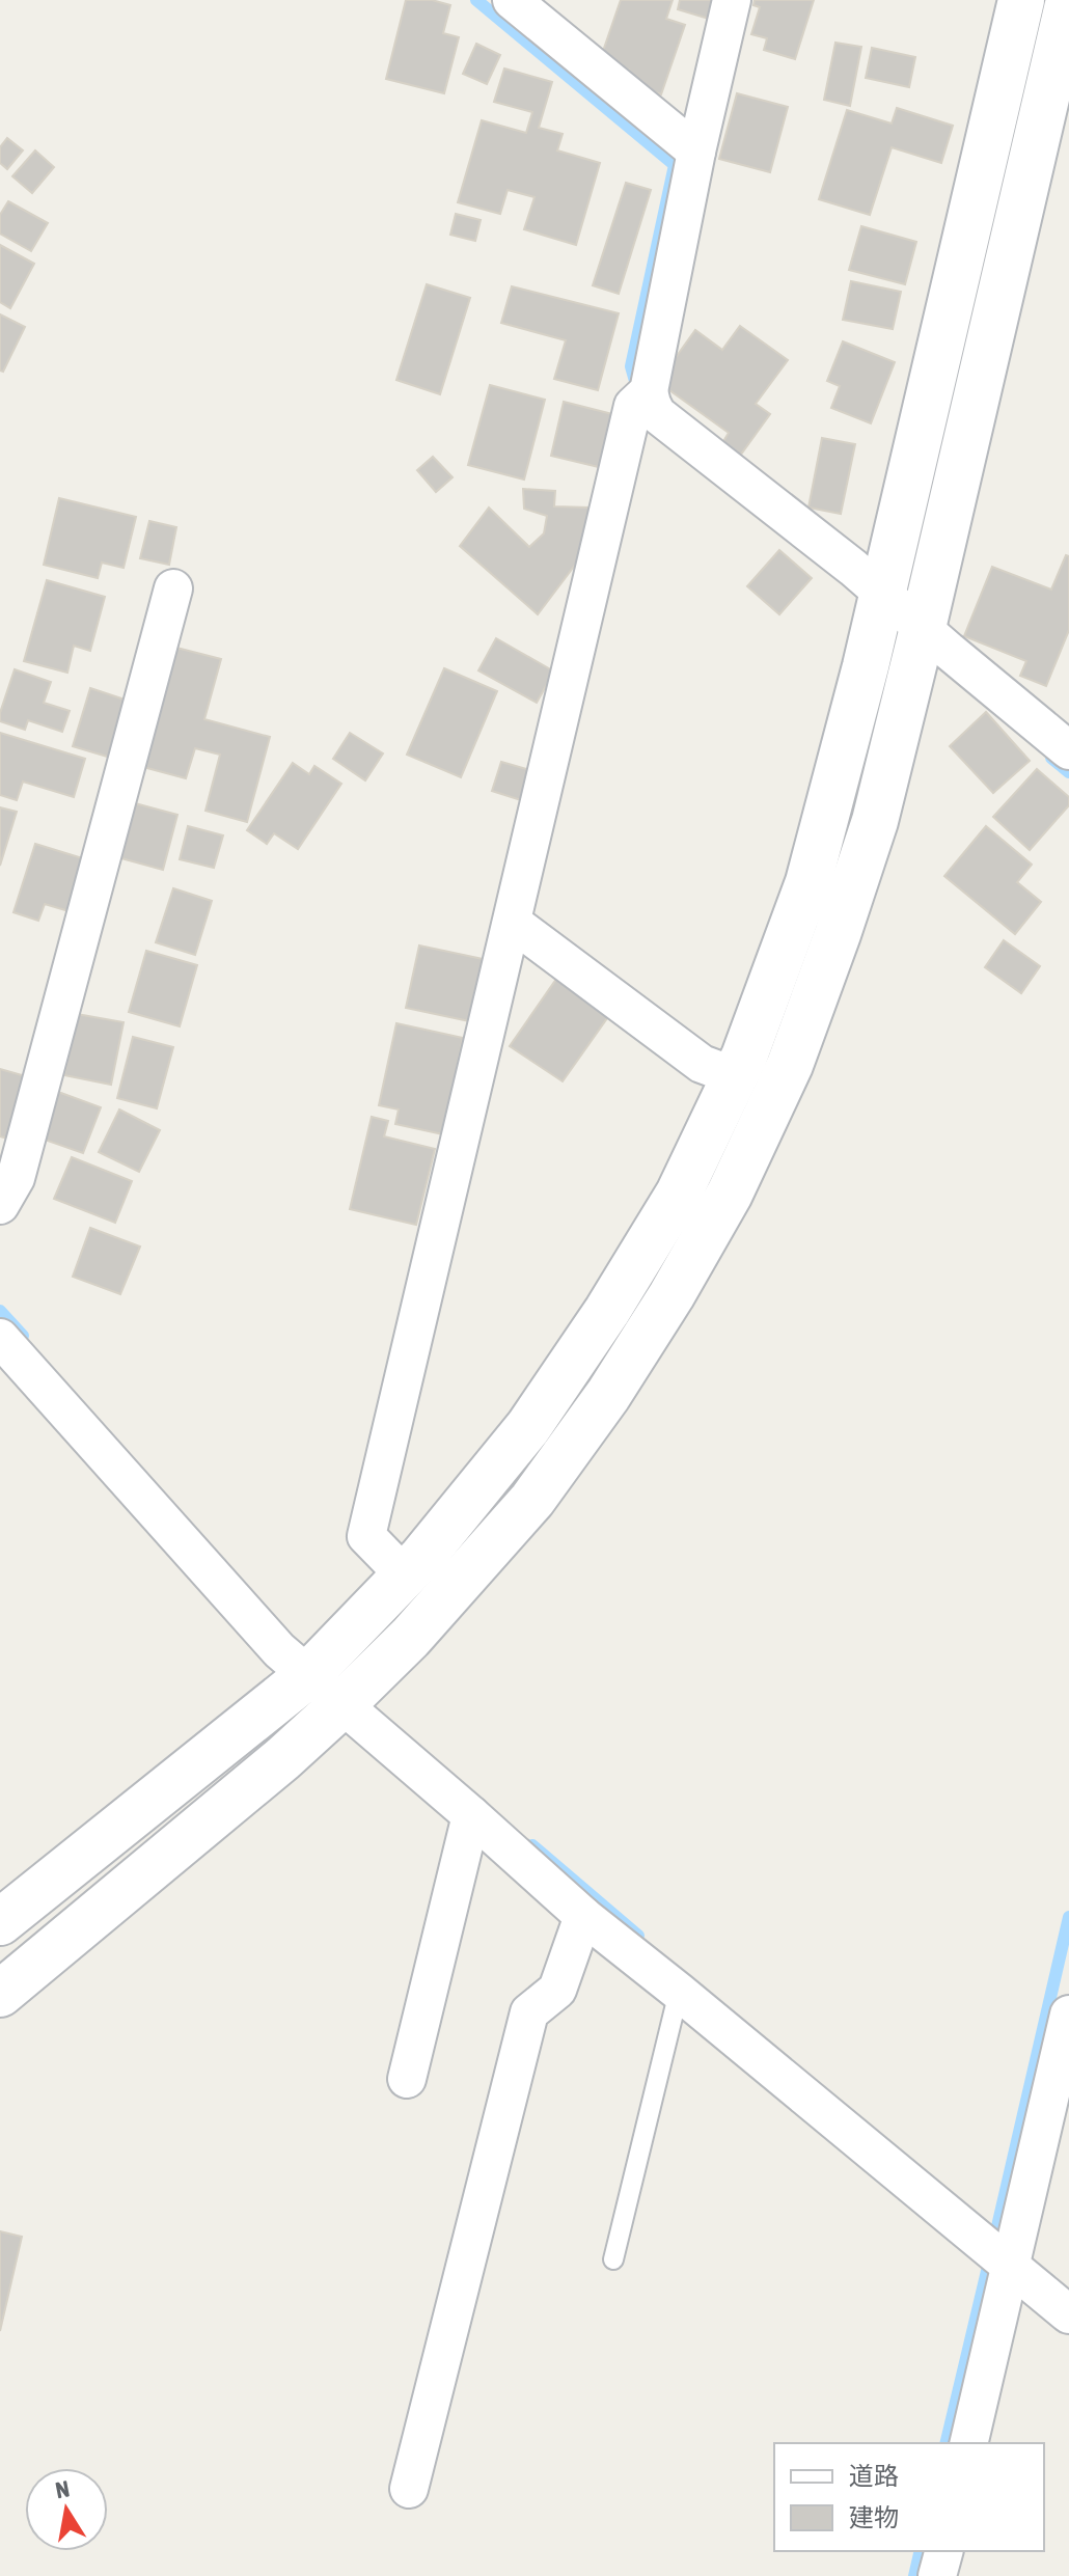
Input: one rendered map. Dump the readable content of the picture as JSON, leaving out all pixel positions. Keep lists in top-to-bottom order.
{
  "legend": ["道路", "建物"],
  "north": "top"
}
